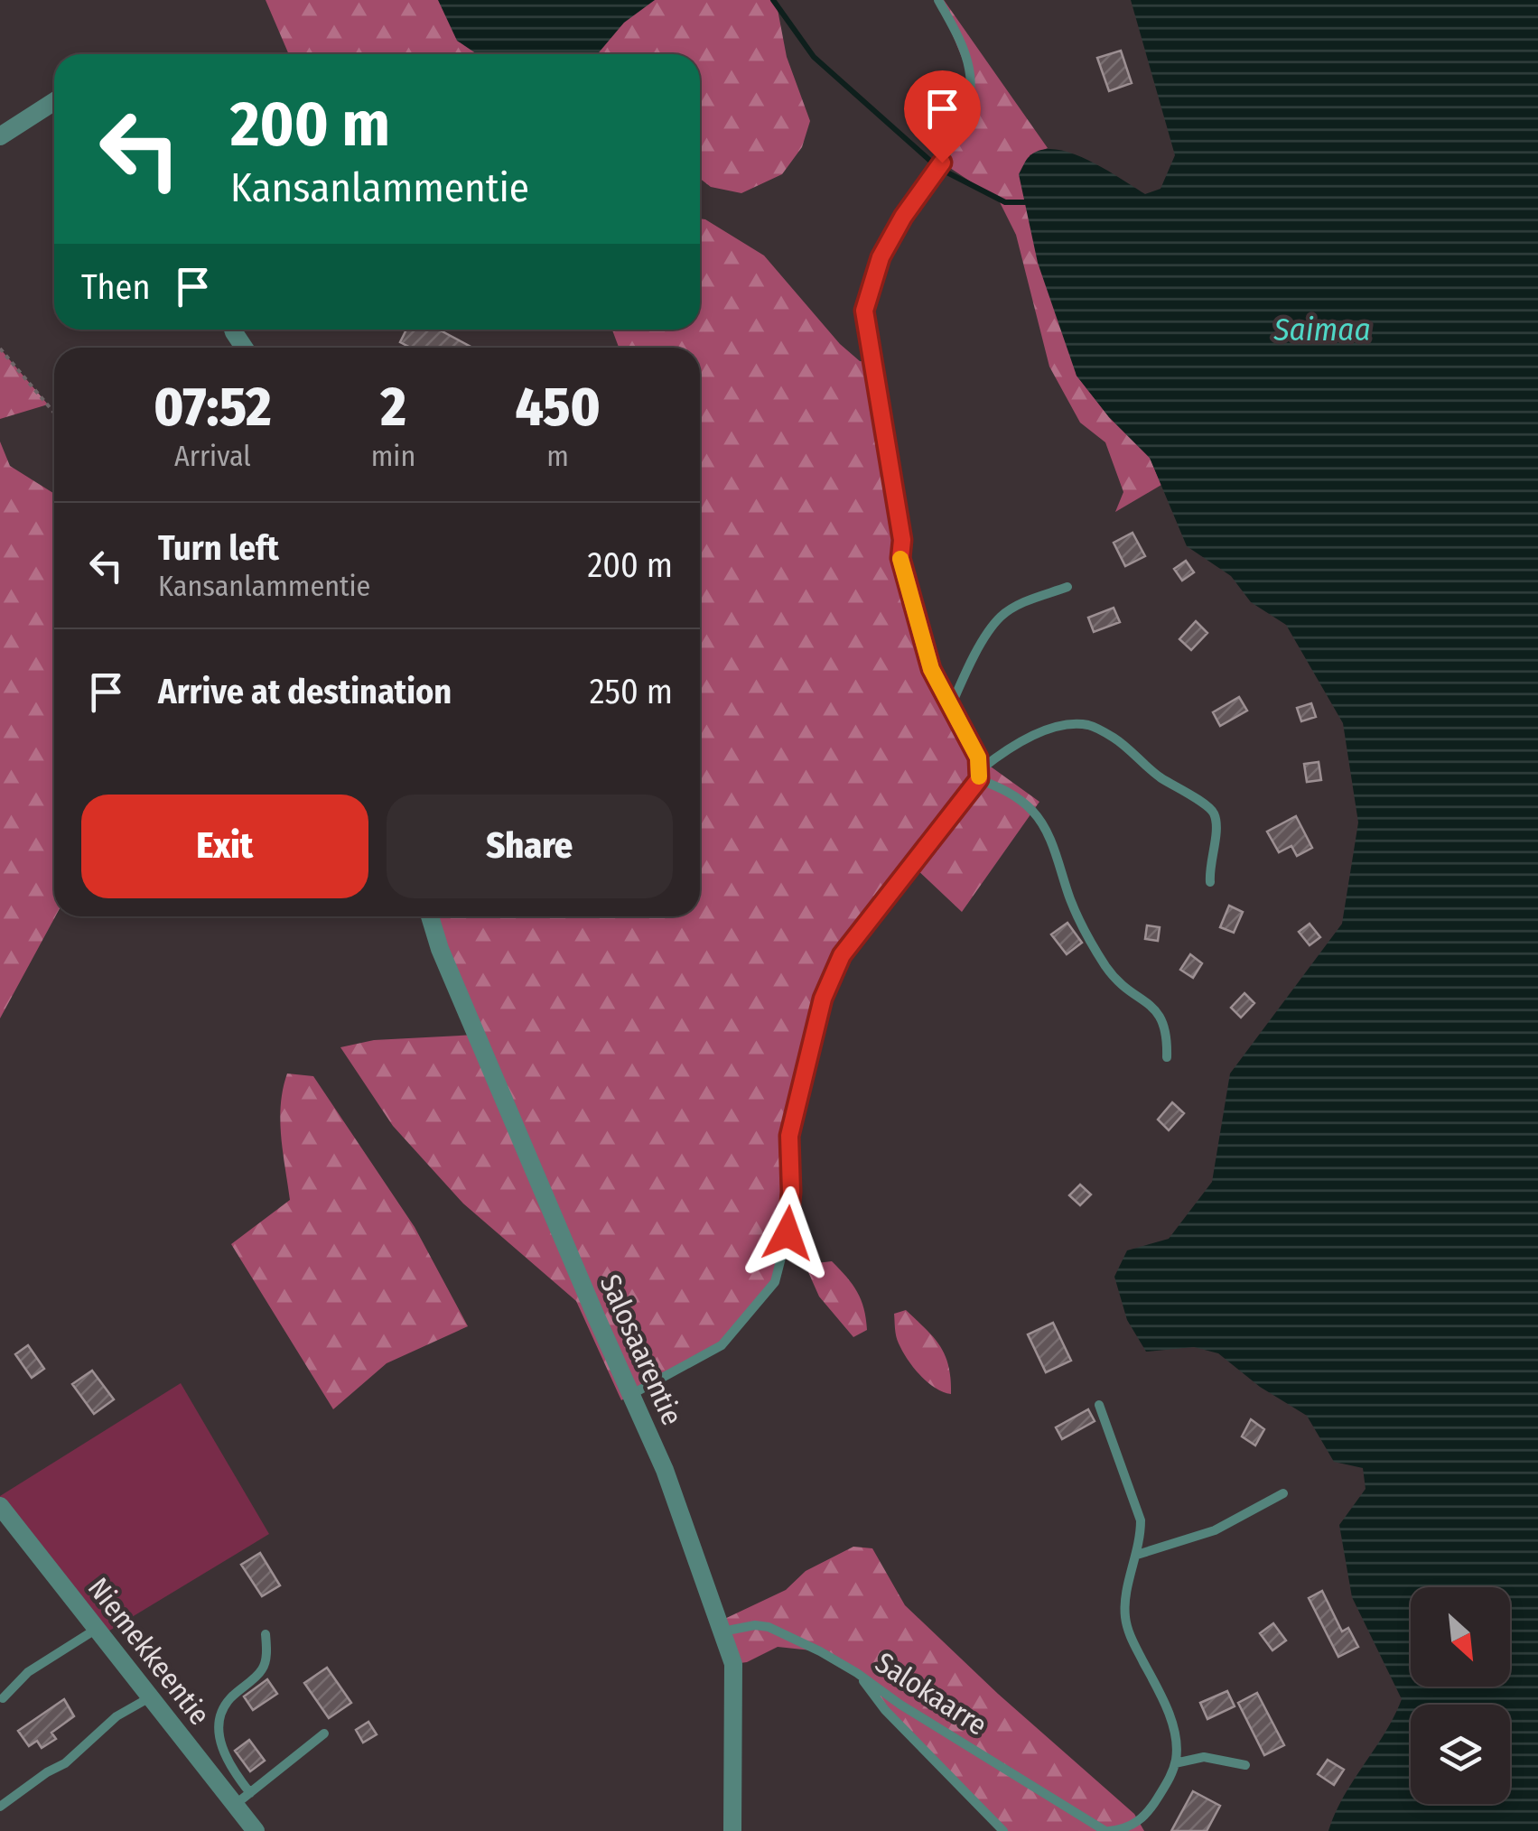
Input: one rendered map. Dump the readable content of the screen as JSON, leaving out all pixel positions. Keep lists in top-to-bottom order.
{
  "streets": {
    "street": ["Salosaarentie", "Niemekkeentie"],
    "lane": ["Salokaarre"]
  },
  "crossings": [
    ["Salosaarentie", "Salokaarre"]
  ],
  "water": ["Saimaa"],
  "north": "bottom right",
  "page": {
    "turn": ["200 m", "Kansanlammentie"],
    "then": "Then",
    "eta": [
      "07:52",
      "Arrival",
      "2",
      "min",
      "450",
      "m"
    ],
    "list": [
      {
        "name": "Turn left",
        "note": "Kansanlammentie",
        "value": "200 m"
      },
      {
        "name": "Arrive at destination",
        "value": "250 m"
      }
    ],
    "buttons": ["Exit", "Share"]
  }
}
